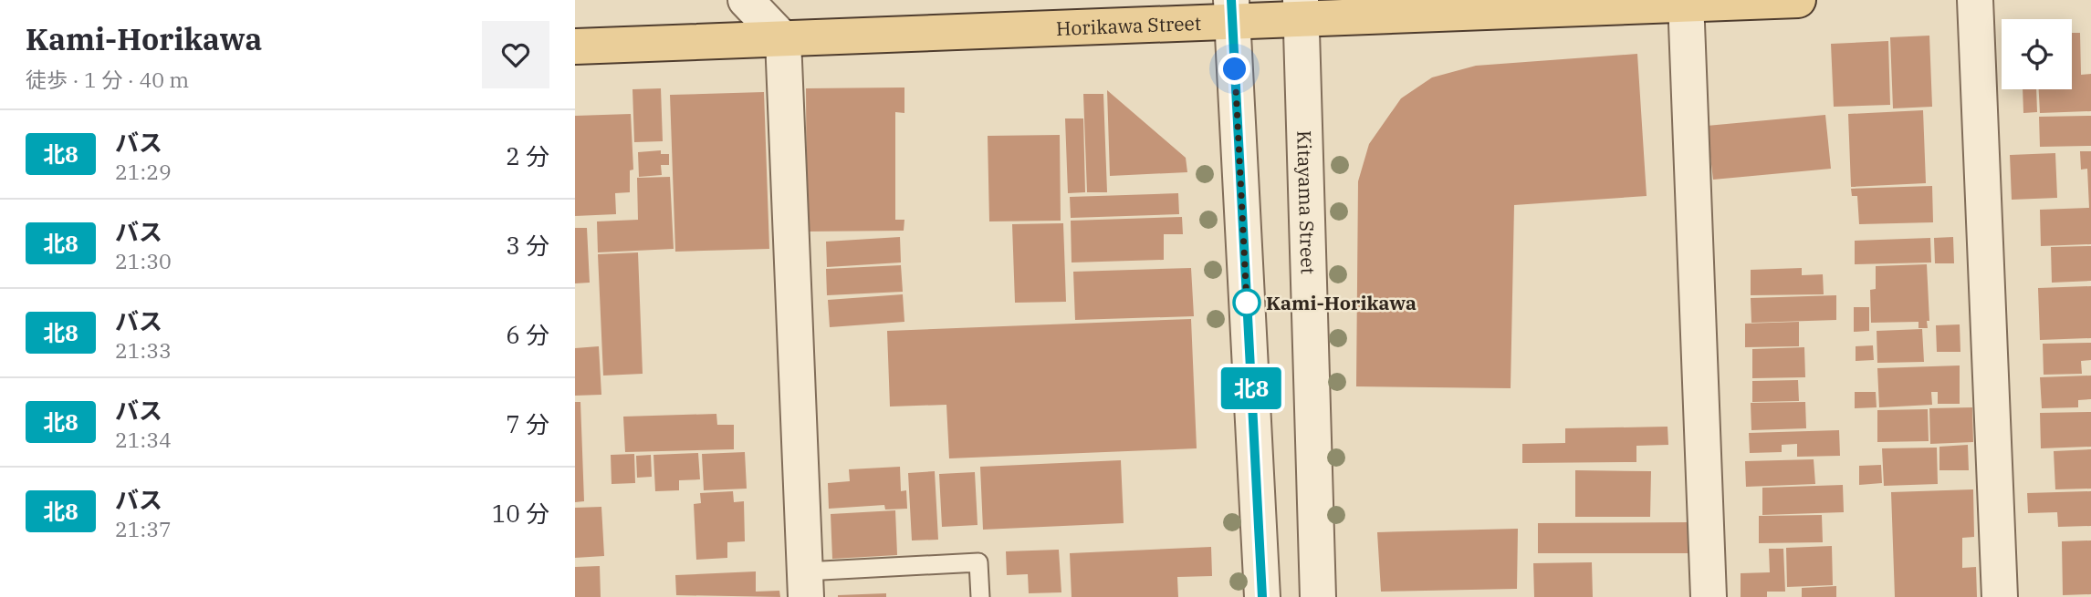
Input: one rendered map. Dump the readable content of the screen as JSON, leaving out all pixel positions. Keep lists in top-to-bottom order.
{
  "streets": {
    "main road": ["Horikawa Street"],
    "street": ["Kitayama Street"]
  },
  "crossings": [
    ["Horikawa Street", "Kitayama Street"]
  ],
  "places": ["Kami-Horikawa"],
  "lines": ["bus line 北8"],
  "page": {
    "heading": ["Kami-Horikawa", "徒歩 · 1 分 · 40 m"],
    "on_map": "北8",
    "list": [
      {
        "mark": "北8",
        "name": "バス",
        "note": "21:29",
        "value": "2 分"
      },
      {
        "mark": "北8",
        "name": "バス",
        "note": "21:30",
        "value": "3 分"
      },
      {
        "mark": "北8",
        "name": "バス",
        "note": "21:33",
        "value": "6 分"
      },
      {
        "mark": "北8",
        "name": "バス",
        "note": "21:34",
        "value": "7 分"
      },
      {
        "mark": "北8",
        "name": "バス",
        "note": "21:37",
        "value": "10 分"
      }
    ]
  }
}
